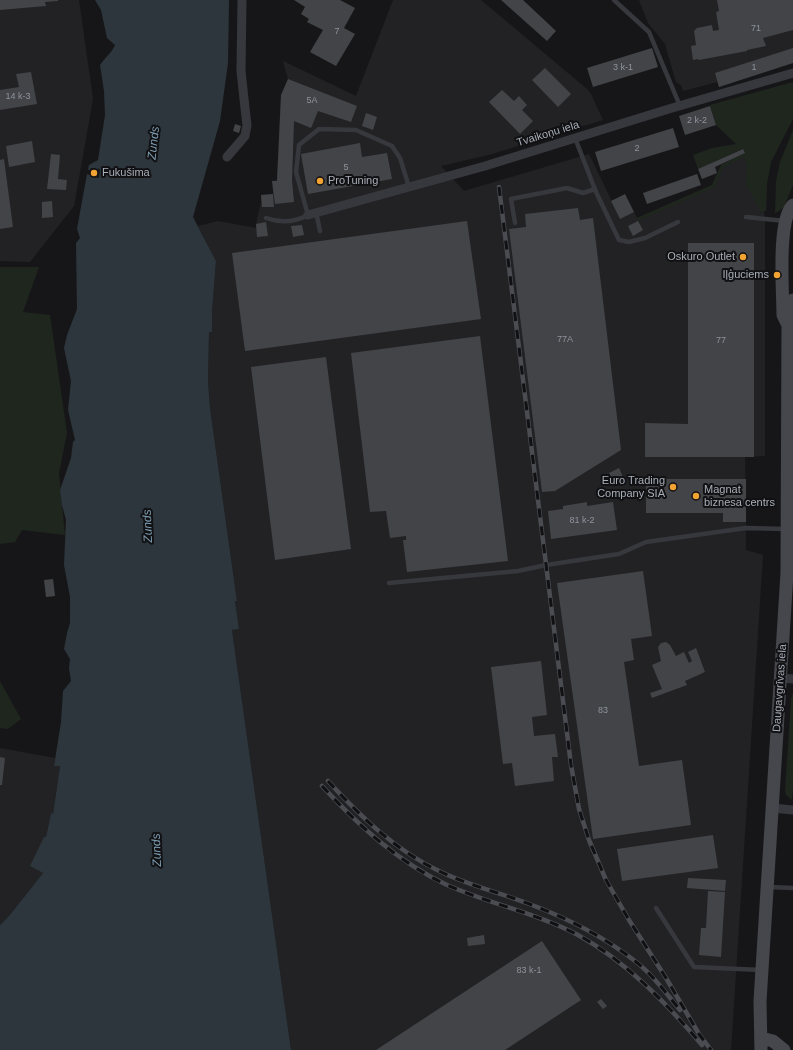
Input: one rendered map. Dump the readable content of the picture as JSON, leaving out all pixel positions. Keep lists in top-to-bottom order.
{
  "streets": {
    "main road": ["Daugavgrīvas iela"],
    "street": ["Tvaikoņu iela"]
  },
  "water": ["Zunds"],
  "places": [
    "Fukušima",
    "ProTuning",
    "Oskuro Outlet",
    "Iļģuciems",
    "Euro Trading Company SIA",
    "Magnat biznesa centrs"
  ],
  "house_numbers": [
    "71",
    "7",
    "3 k-1",
    "1",
    "14 k-3",
    "5A",
    "2 k-2",
    "2",
    "5",
    "77A",
    "77",
    "81 k-2",
    "83",
    "83 k-1"
  ]
}
